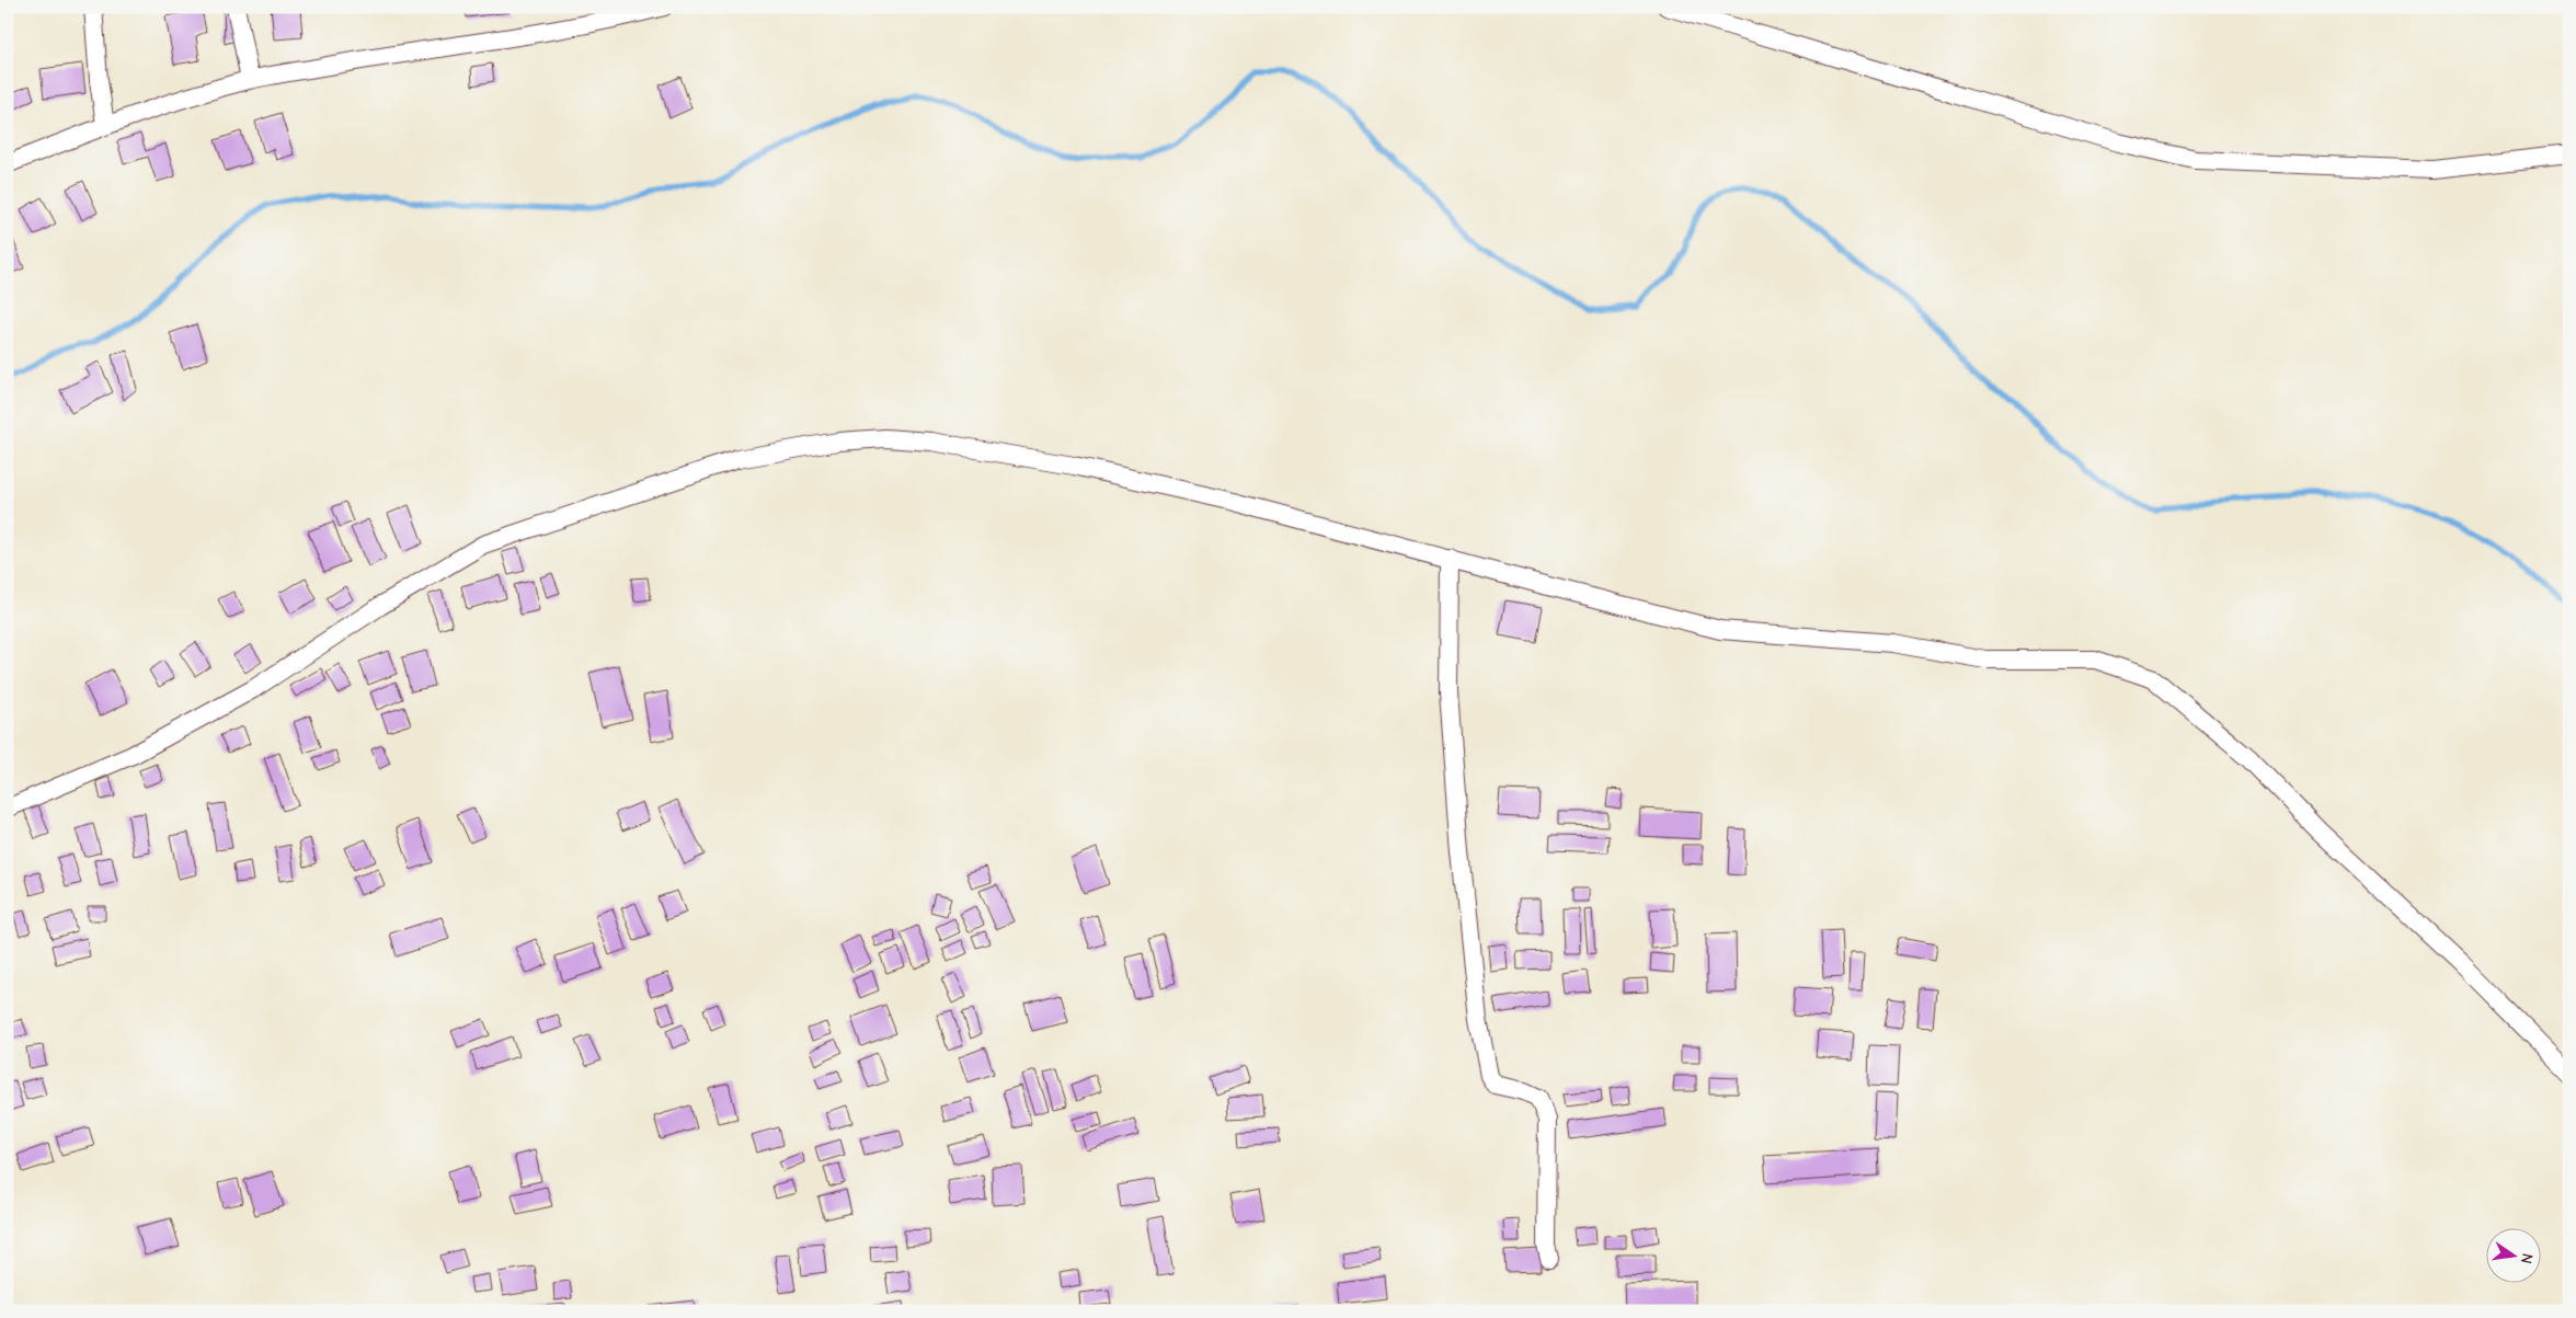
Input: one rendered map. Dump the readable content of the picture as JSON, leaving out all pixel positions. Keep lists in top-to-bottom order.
{
  "north": "right"
}
